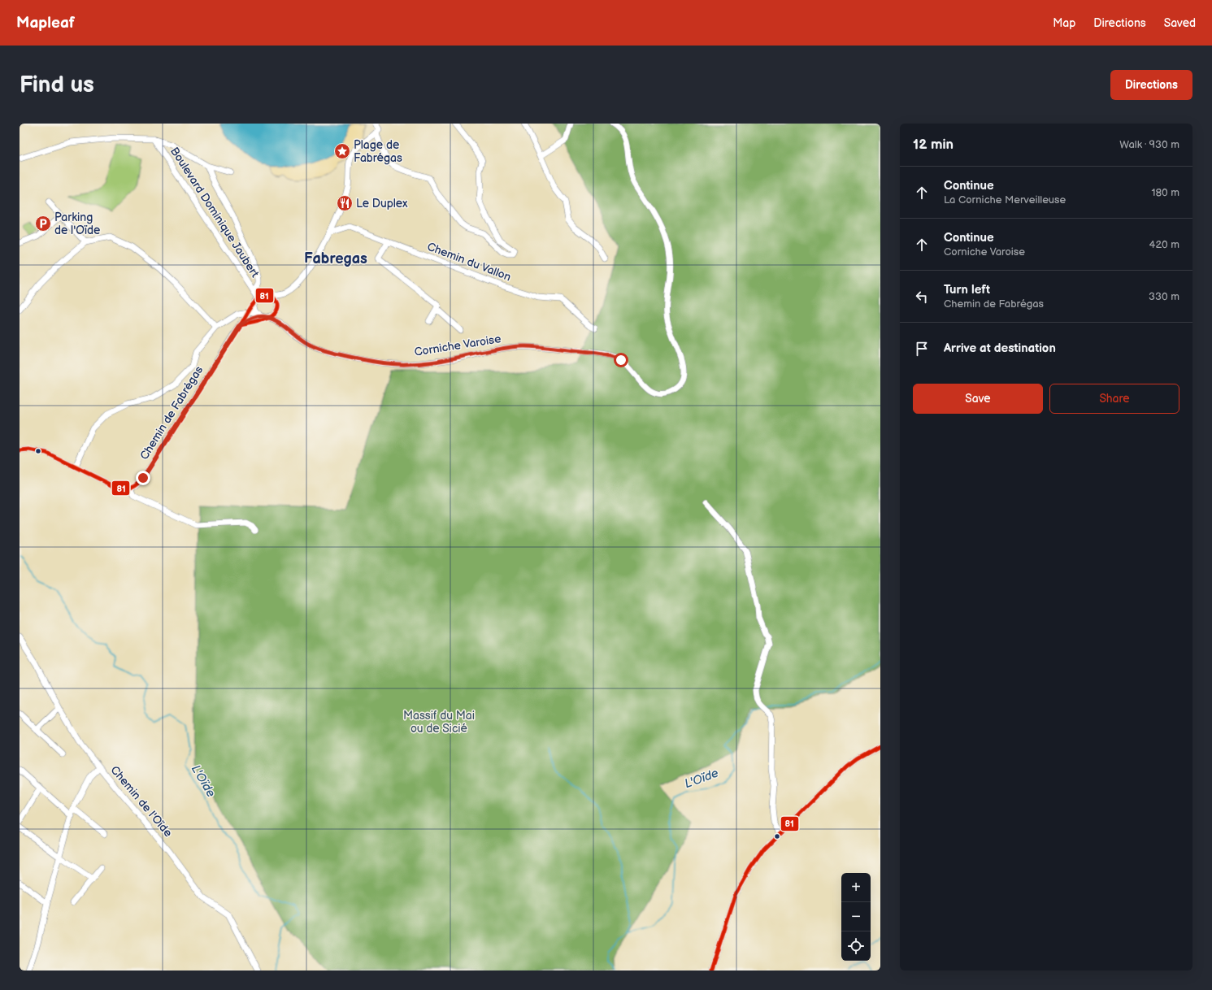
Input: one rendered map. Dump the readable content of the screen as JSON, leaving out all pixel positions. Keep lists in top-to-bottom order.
{
  "streets": {
    "street": [
      "Boulevard Dominique Jaubert",
      "Chemin du Vallon",
      "Corniche Varoise",
      "Chemin de Fabrégas",
      "Chemin de l'Oïde"
    ]
  },
  "crossings": [
    ["Boulevard Dominique Jaubert", "Corniche Varoise"],
    ["Boulevard Dominique Jaubert", "Chemin de Fabrégas"],
    ["Corniche Varoise", "Chemin de Fabrégas"]
  ],
  "districts": ["Fabregas"],
  "water": ["L'Oïde"],
  "parks": ["Massif du Mai ou de Sicié"],
  "places": {
    "place": ["Plage de Fabrégas"],
    "restaurant": ["Le Duplex"],
    "parking": ["Parking de l'Oïde"]
  },
  "lines": ["transit line 81"],
  "page": {
    "header": "Mapleaf",
    "nav": ["Map", "Directions", "Saved"],
    "buttons": [
      "Directions",
      ["Save", "Share"]
    ],
    "title": "Find us",
    "heading": ["12 min", "Walk · 930 m"],
    "list": [
      ["Continue", "La Corniche Merveilleuse", "180 m"],
      ["Continue", "Corniche Varoise", "420 m"],
      ["Turn left", "Chemin de Fabrégas", "330 m"],
      "Arrive at destination"
    ],
    "map_buttons": ["+", "−"]
  }
}
